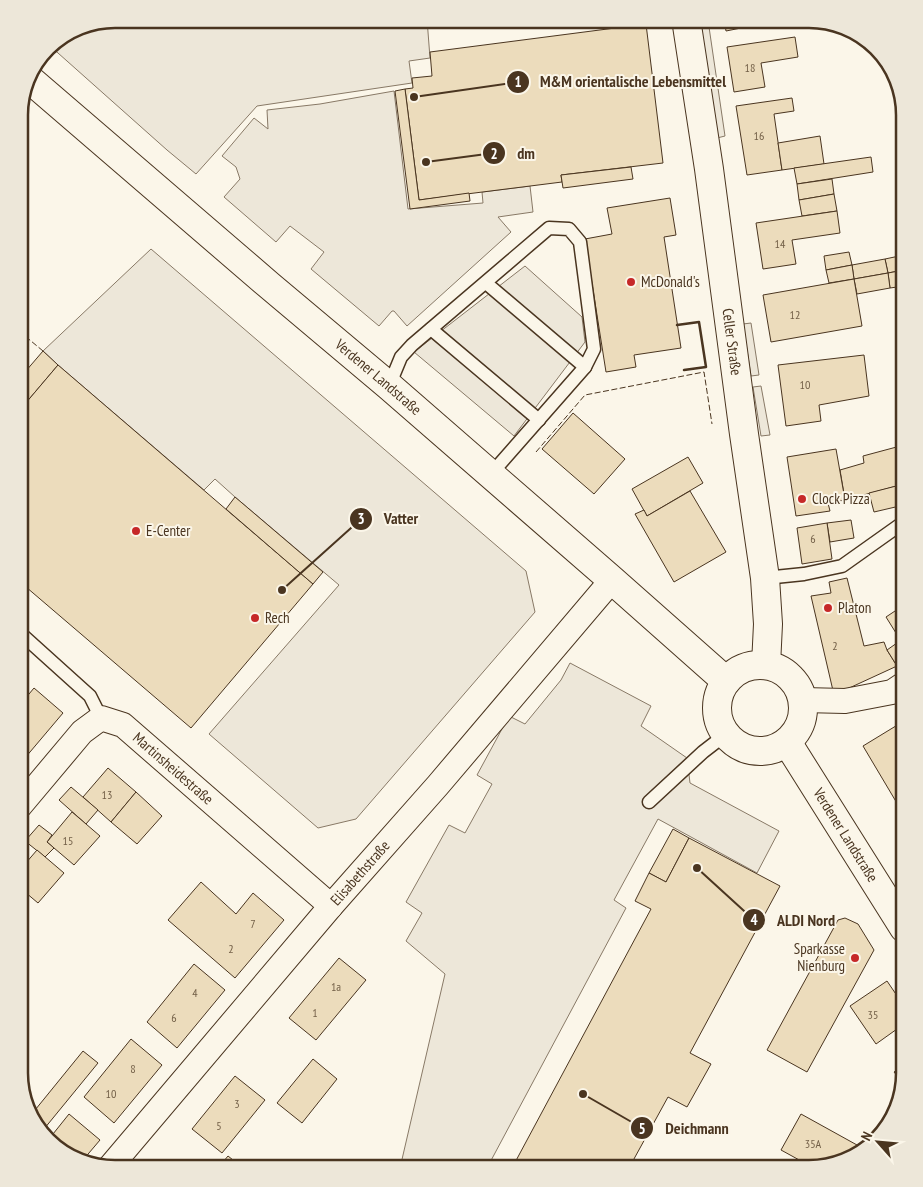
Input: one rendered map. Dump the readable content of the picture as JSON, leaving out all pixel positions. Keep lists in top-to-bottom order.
{
  "streets": {
    "main road": ["Celler Straße", "Verdener Landstraße"],
    "street": ["Martinsheidestraße", "Elisabethstraße"]
  },
  "crossings": [
    ["Celler Straße", "Verdener Landstraße"],
    ["Verdener Landstraße", "Elisabethstraße"],
    ["Martinsheidestraße", "Elisabethstraße"]
  ],
  "places": [
    "M&M orientalische Lebensmittel",
    "dm",
    "McDonald's",
    "Clock Pizza",
    "E-Center",
    "Vatter",
    "Platon",
    "Rech",
    "ALDI Nord",
    "Sparkasse Nienburg",
    "Deichmann"
  ],
  "house_numbers": [
    "18",
    "16",
    "14",
    "12",
    "10",
    "6",
    "2",
    "13",
    "15",
    "7",
    "2",
    "1a",
    "4",
    "1",
    "35",
    "6",
    "8",
    "10",
    "3",
    "5",
    "35A"
  ],
  "north": "top left"
}
